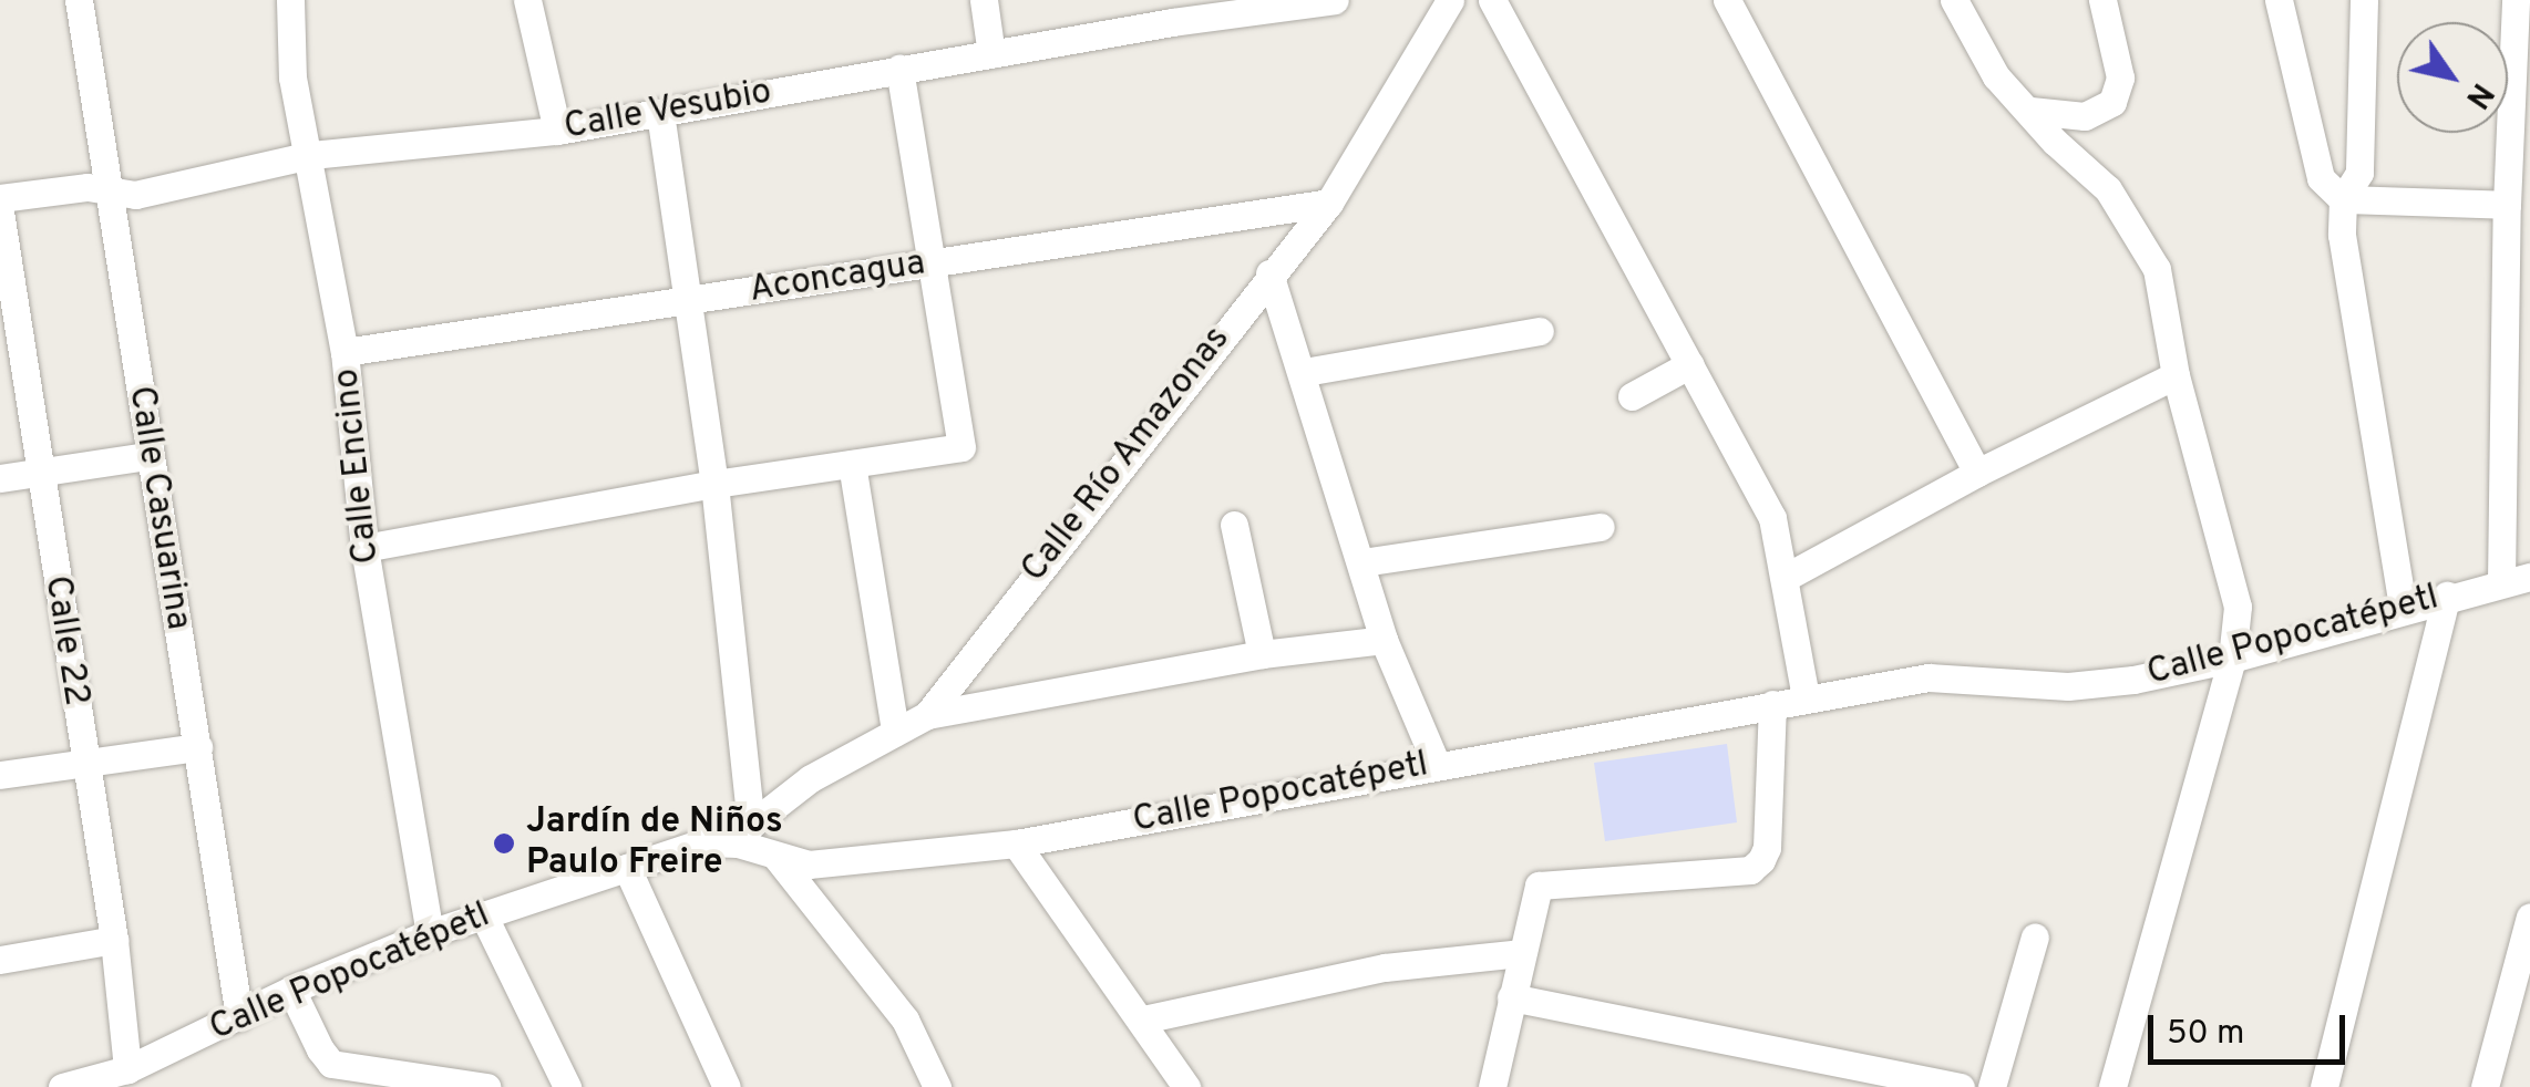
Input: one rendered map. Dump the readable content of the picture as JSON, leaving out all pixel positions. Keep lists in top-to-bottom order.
{
  "streets": {
    "street": [
      "Calle Vesubio",
      "Aconcagua",
      "Calle Río Amazonas",
      "Calle Encino",
      "Calle Casuarina",
      "Calle Popocatépetl",
      "Calle 22"
    ]
  },
  "crossings": [
    ["Calle Vesubio", "Calle Encino"],
    ["Calle Vesubio", "Calle Casuarina"],
    ["Aconcagua", "Calle Río Amazonas"],
    ["Aconcagua", "Calle Encino"],
    ["Calle Río Amazonas", "Calle Popocatépetl"],
    ["Calle Encino", "Calle Popocatépetl"],
    ["Calle Casuarina", "Calle Popocatépetl"],
    ["Calle Popocatépetl", "Calle 22"]
  ],
  "places": ["Jardín de Niños Paulo Freire"],
  "scale_bar": "50 m",
  "north": "bottom right"
}
